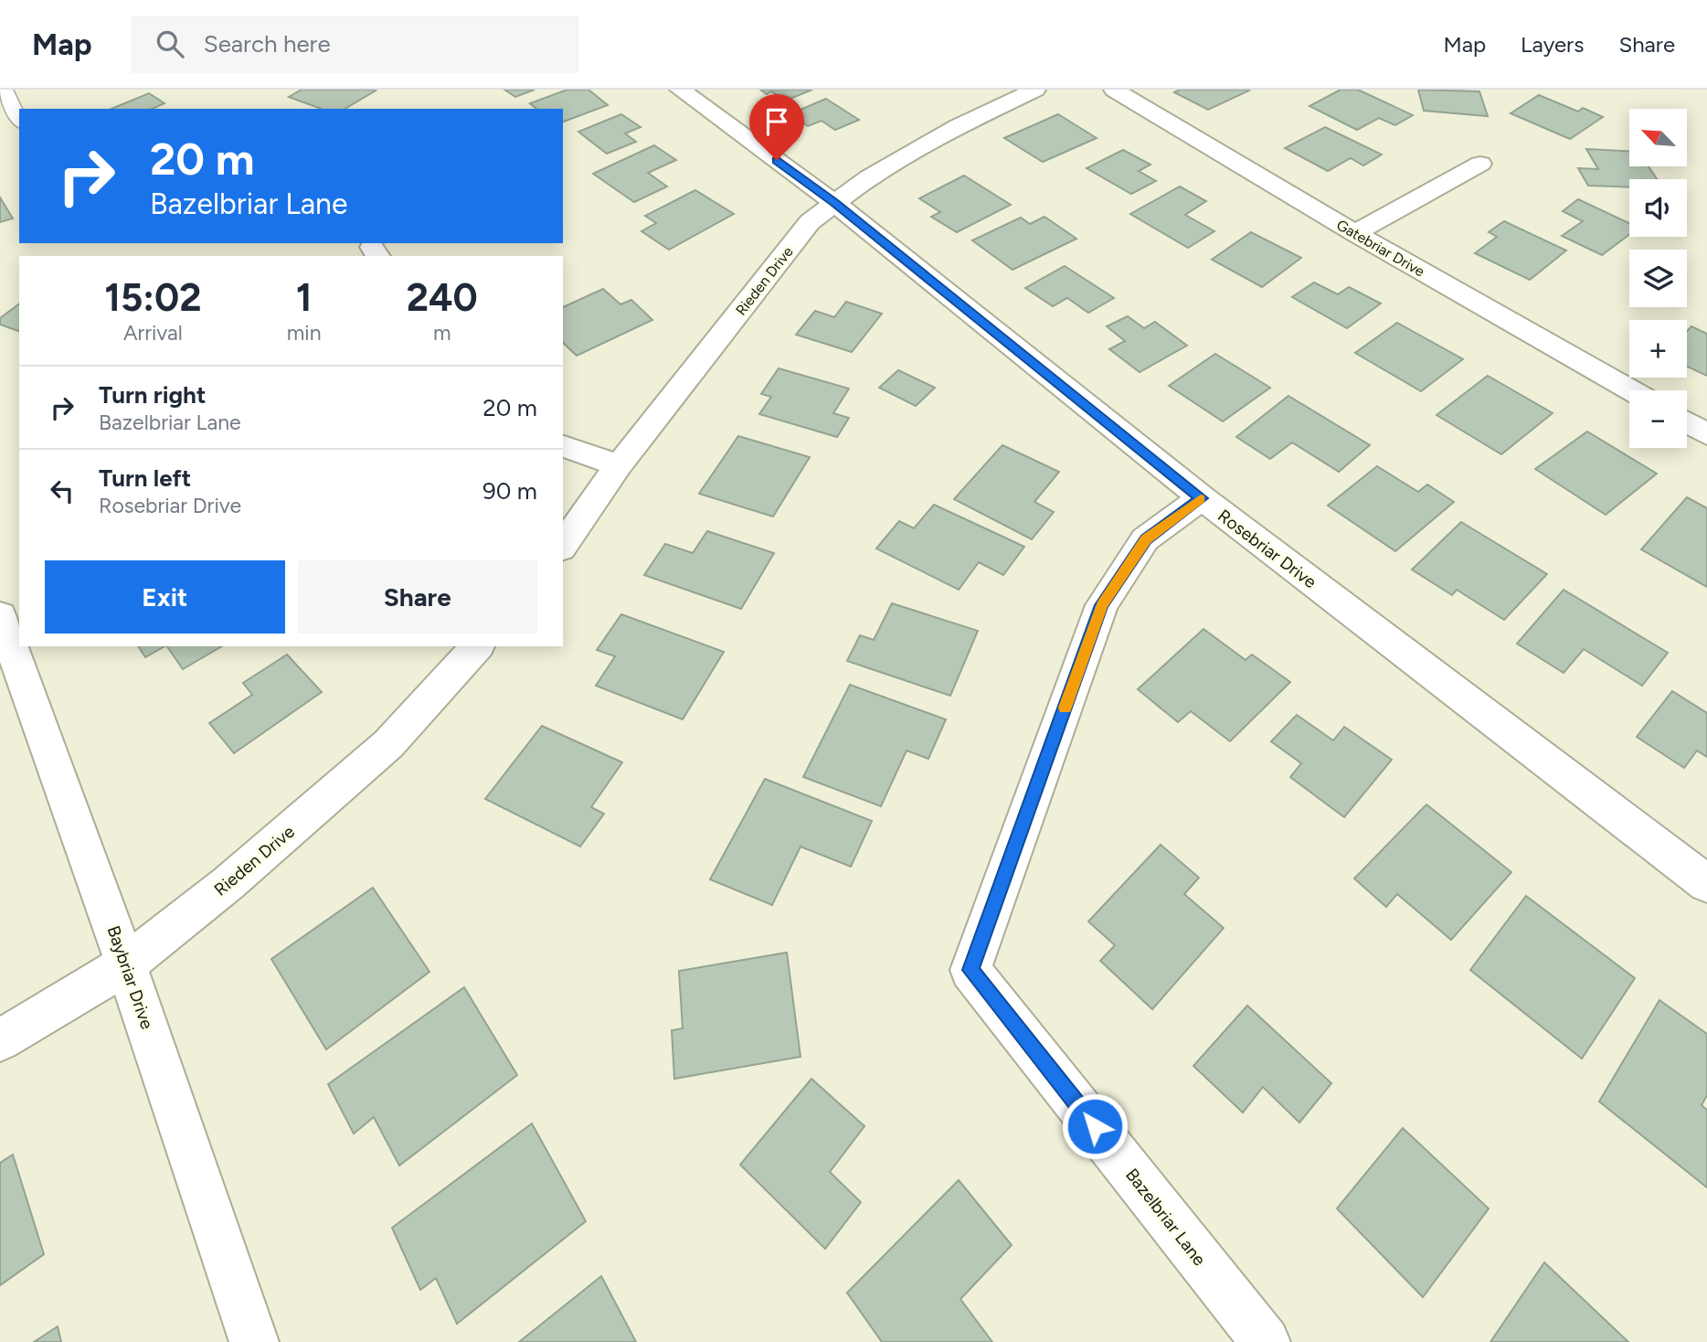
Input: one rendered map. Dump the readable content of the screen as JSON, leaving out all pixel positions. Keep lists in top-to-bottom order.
{
  "streets": {
    "street": [
      "Gatebriar Drive",
      "Rieden Drive",
      "Rosebriar Drive",
      "Baybriar Drive",
      "Bazelbriar Lane"
    ]
  },
  "crossings": [
    ["Rieden Drive", "Rosebriar Drive"],
    ["Rieden Drive", "Baybriar Drive"],
    ["Rosebriar Drive", "Bazelbriar Lane"]
  ],
  "north": "top left",
  "page": {
    "header": "Map",
    "search": "Search here",
    "nav": ["Map", "Layers", "Share"],
    "map_buttons": ["+", "−"],
    "turn": ["20 m", "Bazelbriar Lane"],
    "eta": [
      "15:02",
      "Arrival",
      "1",
      "min",
      "240",
      "m"
    ],
    "list": [
      {
        "name": "Turn right",
        "note": "Bazelbriar Lane",
        "value": "20 m"
      },
      {
        "name": "Turn left",
        "note": "Rosebriar Drive",
        "value": "90 m"
      }
    ],
    "buttons": ["Exit", "Share"]
  }
}
